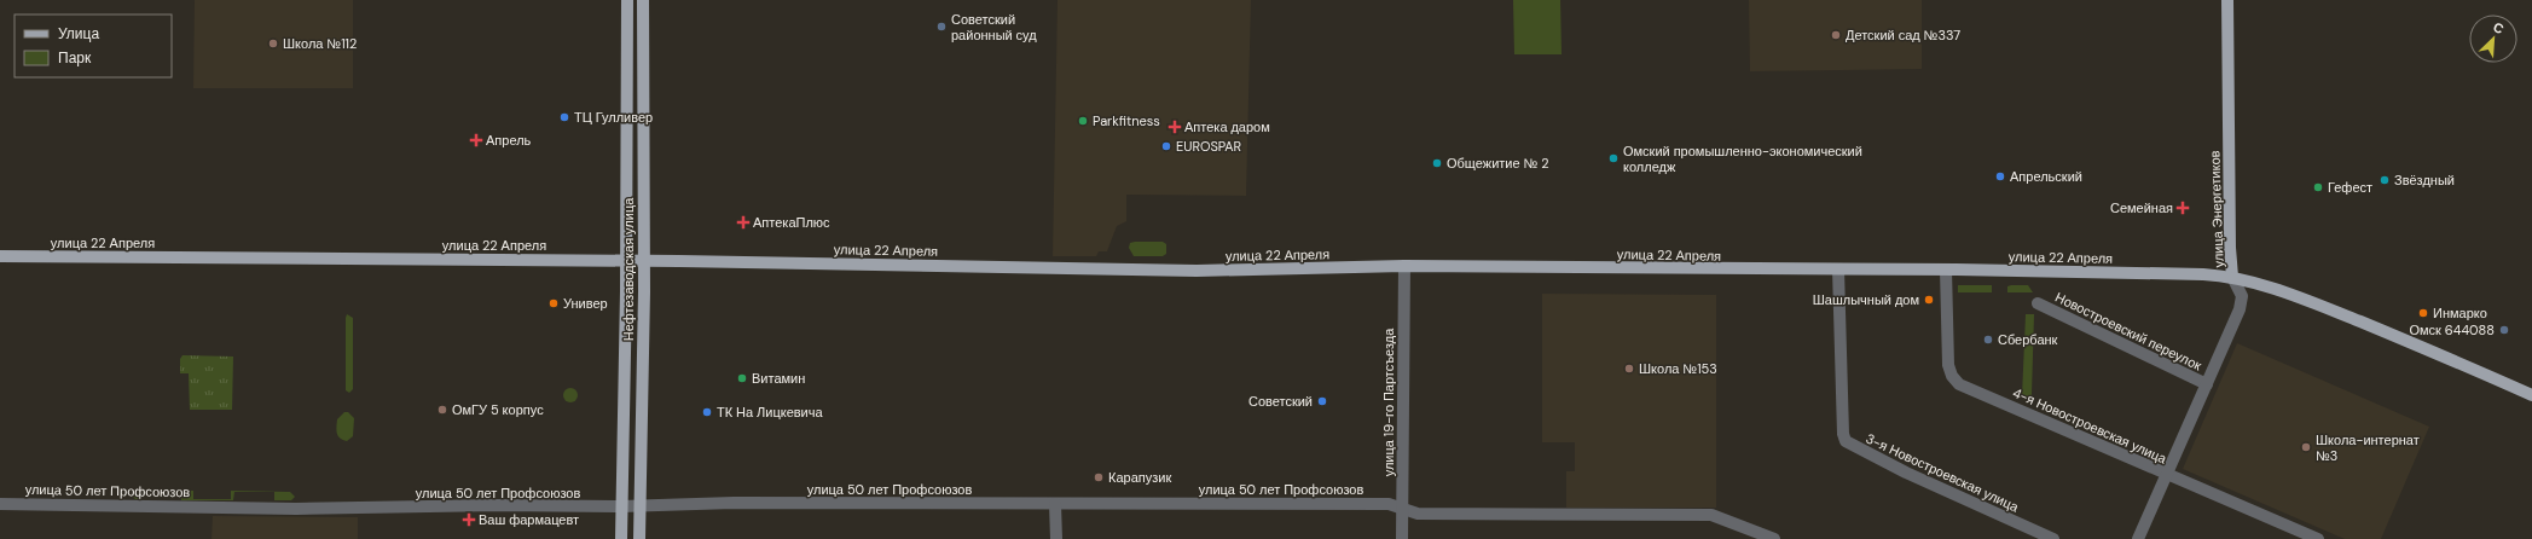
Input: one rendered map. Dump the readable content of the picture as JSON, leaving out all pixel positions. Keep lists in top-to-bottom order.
{
  "streets": {
    "main road": ["улица Энергетиков", "улица 22 Апреля", "Нефтезаводская улица"],
    "street": [
      "Новостроевский переулок",
      "улица 19-го Партсъезда",
      "4-я Новостроевская улица",
      "3-я Новостроевская улица",
      "улица 50 лет Профсоюзов"
    ]
  },
  "crossings": [
    ["улица Энергетиков", "улица 22 Апреля"],
    ["улица Энергетиков", "Новостроевский переулок"],
    ["улица Энергетиков", "4-я Новостроевская улица"],
    ["улица 22 Апреля", "Нефтезаводская улица"],
    ["улица 22 Апреля", "улица 19-го Партсъезда"],
    ["улица 22 Апреля", "4-я Новостроевская улица"],
    ["улица 22 Апреля", "3-я Новостроевская улица"],
    ["Нефтезаводская улица", "улица 50 лет Профсоюзов"],
    ["улица 19-го Партсъезда", "улица 50 лет Профсоюзов"]
  ],
  "places": {
    "other": [
      "Советский районный суд",
      "Детский сад №337",
      "Школа №112",
      "ТЦ Гулливер",
      "Parkfitness",
      "EUROSPAR",
      "Омский промышленно-экономический колледж",
      "Общежитие № 2",
      "Апрельский",
      "Звёздный",
      "Гефест",
      "Шашлычный дом",
      "Универ",
      "Инмарко",
      "Омск 644088",
      "Сбербанк",
      "Школа №153",
      "Витамин",
      "Советский",
      "ОмГУ 5 корпус",
      "ТК На Лицкевича",
      "Школа-интернат №3",
      "Карапузик"
    ],
    "health": [
      "Аптека даром",
      "Апрель",
      "Семейная",
      "АптекаПлюс",
      "Ваш фармацевт"
    ]
  },
  "legend": ["Улица", "Парк"],
  "north": "top right"
}
